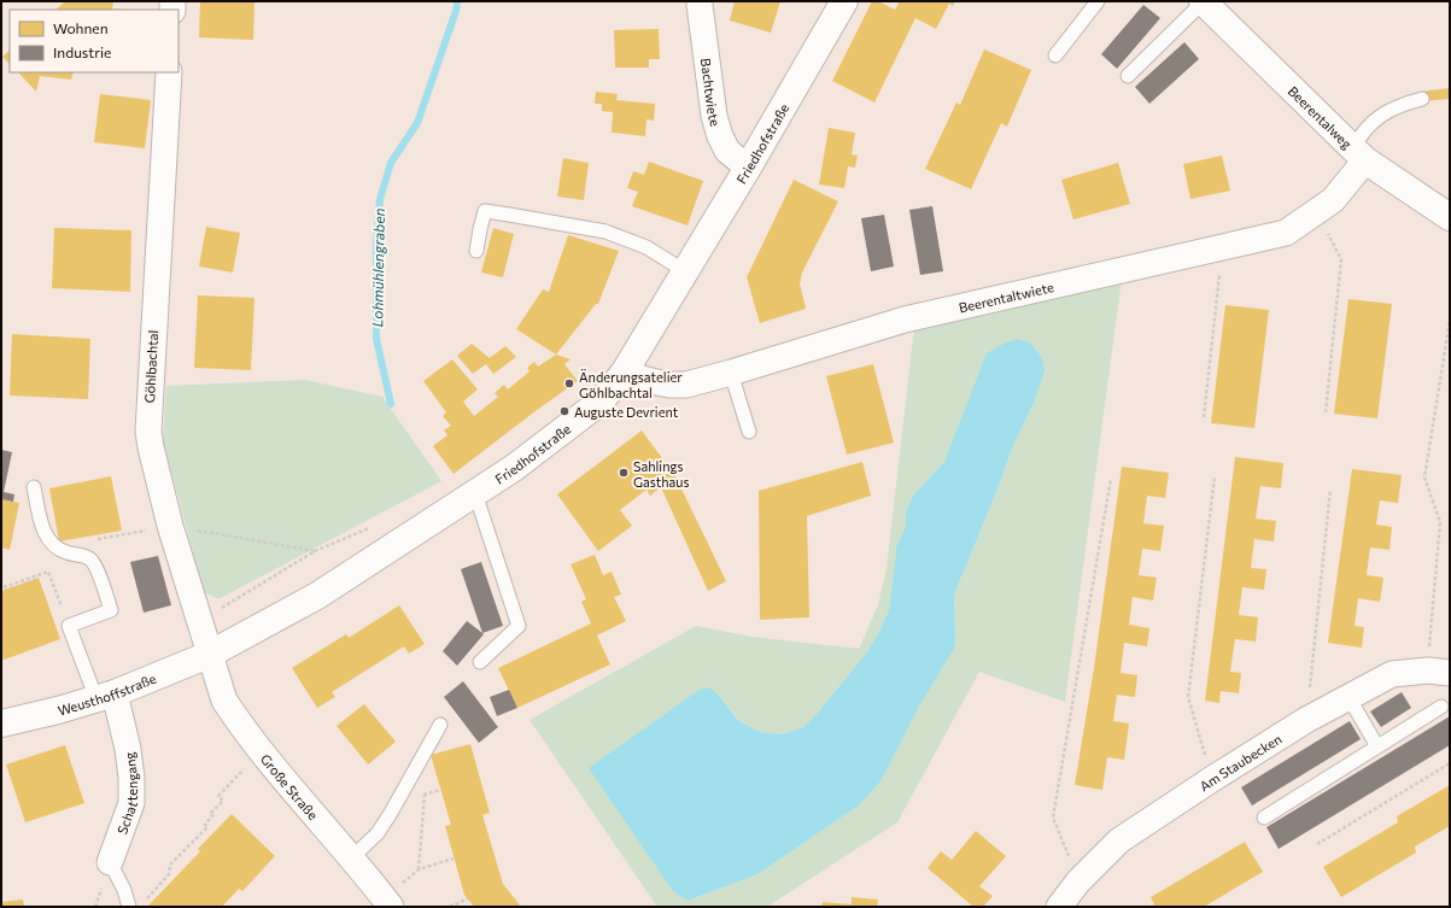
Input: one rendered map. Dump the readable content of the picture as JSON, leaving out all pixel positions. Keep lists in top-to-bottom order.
{
  "streets": {
    "street": [
      "Bachtwiete",
      "Beerentalweg",
      "Friedhofstraße",
      "Beerentaltwiete",
      "Göhlbachtal",
      "Weusthoffstraße",
      "Am Staubecken",
      "Große Straße",
      "Schattengang"
    ]
  },
  "crossings": [
    ["Bachtwiete", "Friedhofstraße"],
    ["Beerentalweg", "Beerentaltwiete"],
    ["Friedhofstraße", "Beerentaltwiete"],
    ["Friedhofstraße", "Göhlbachtal"],
    ["Friedhofstraße", "Weusthoffstraße"],
    ["Friedhofstraße", "Große Straße"],
    ["Göhlbachtal", "Weusthoffstraße"],
    ["Göhlbachtal", "Große Straße"],
    ["Weusthoffstraße", "Große Straße"],
    ["Weusthoffstraße", "Schattengang"]
  ],
  "water": ["Lohmühlengraben"],
  "places": ["Änderungsatelier Göhlbachtal", "Auguste Devrient", "Sahlings Gasthaus"],
  "legend": ["Wohnen", "Industrie"]
}
